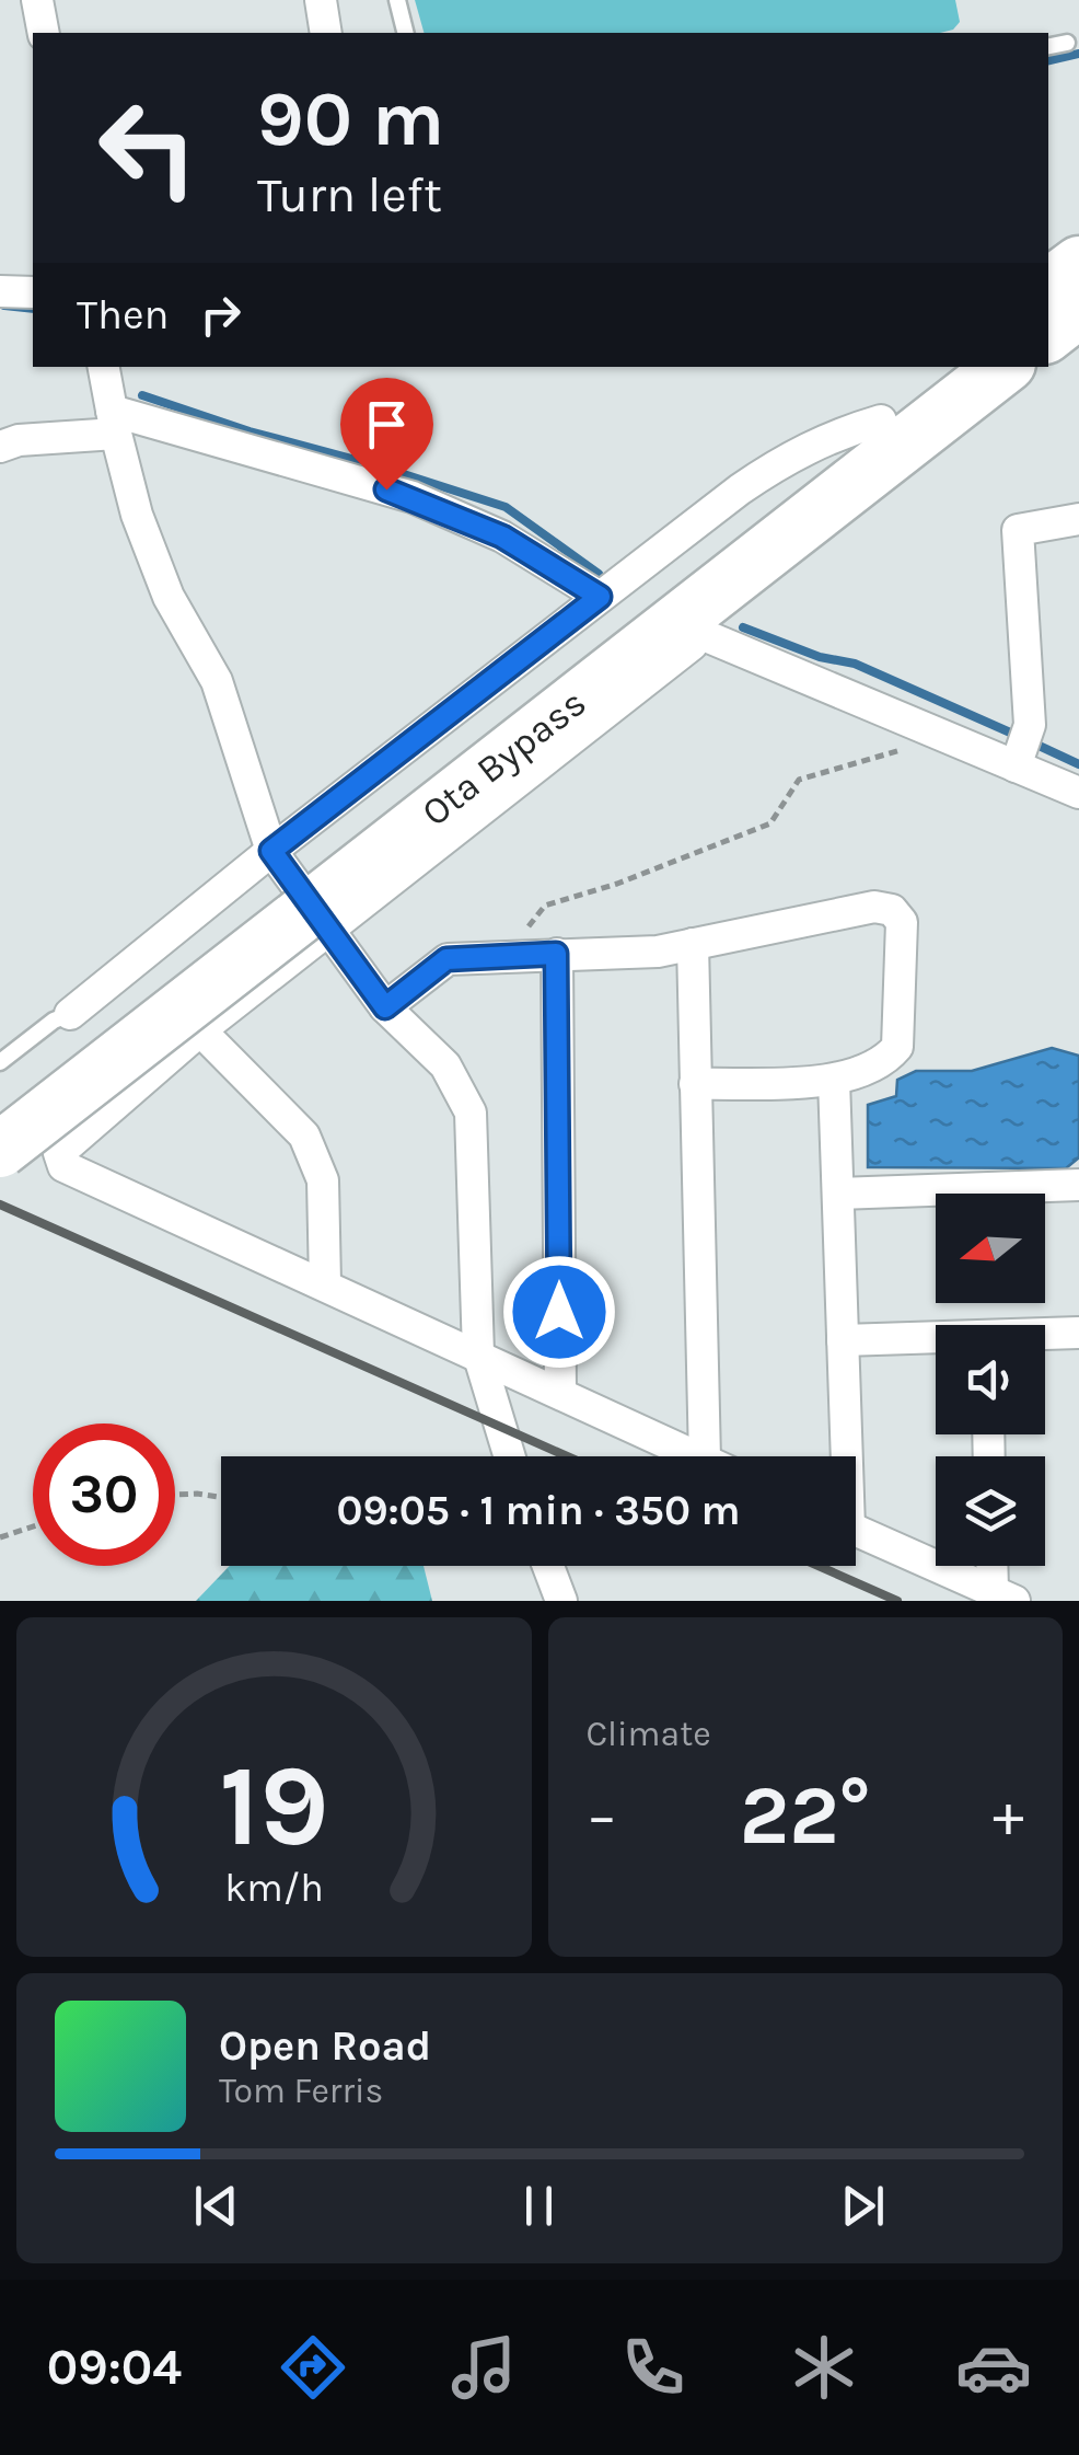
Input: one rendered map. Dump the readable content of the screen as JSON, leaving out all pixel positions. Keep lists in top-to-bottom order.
{
  "streets": {
    "highway": ["Ota Bypass"]
  },
  "north": "left",
  "page": {
    "turn": ["90 m", "Turn left"],
    "then": "Then",
    "limit": "30",
    "trip": "09:05 · 1 min · 350 m",
    "tile": "Climate",
    "heat": ["−", "22°", "+"],
    "song": ["Open Road", "Tom Ferris"],
    "tabs": "09:04",
    "gauge": ["19", "km/h"]
  }
}
